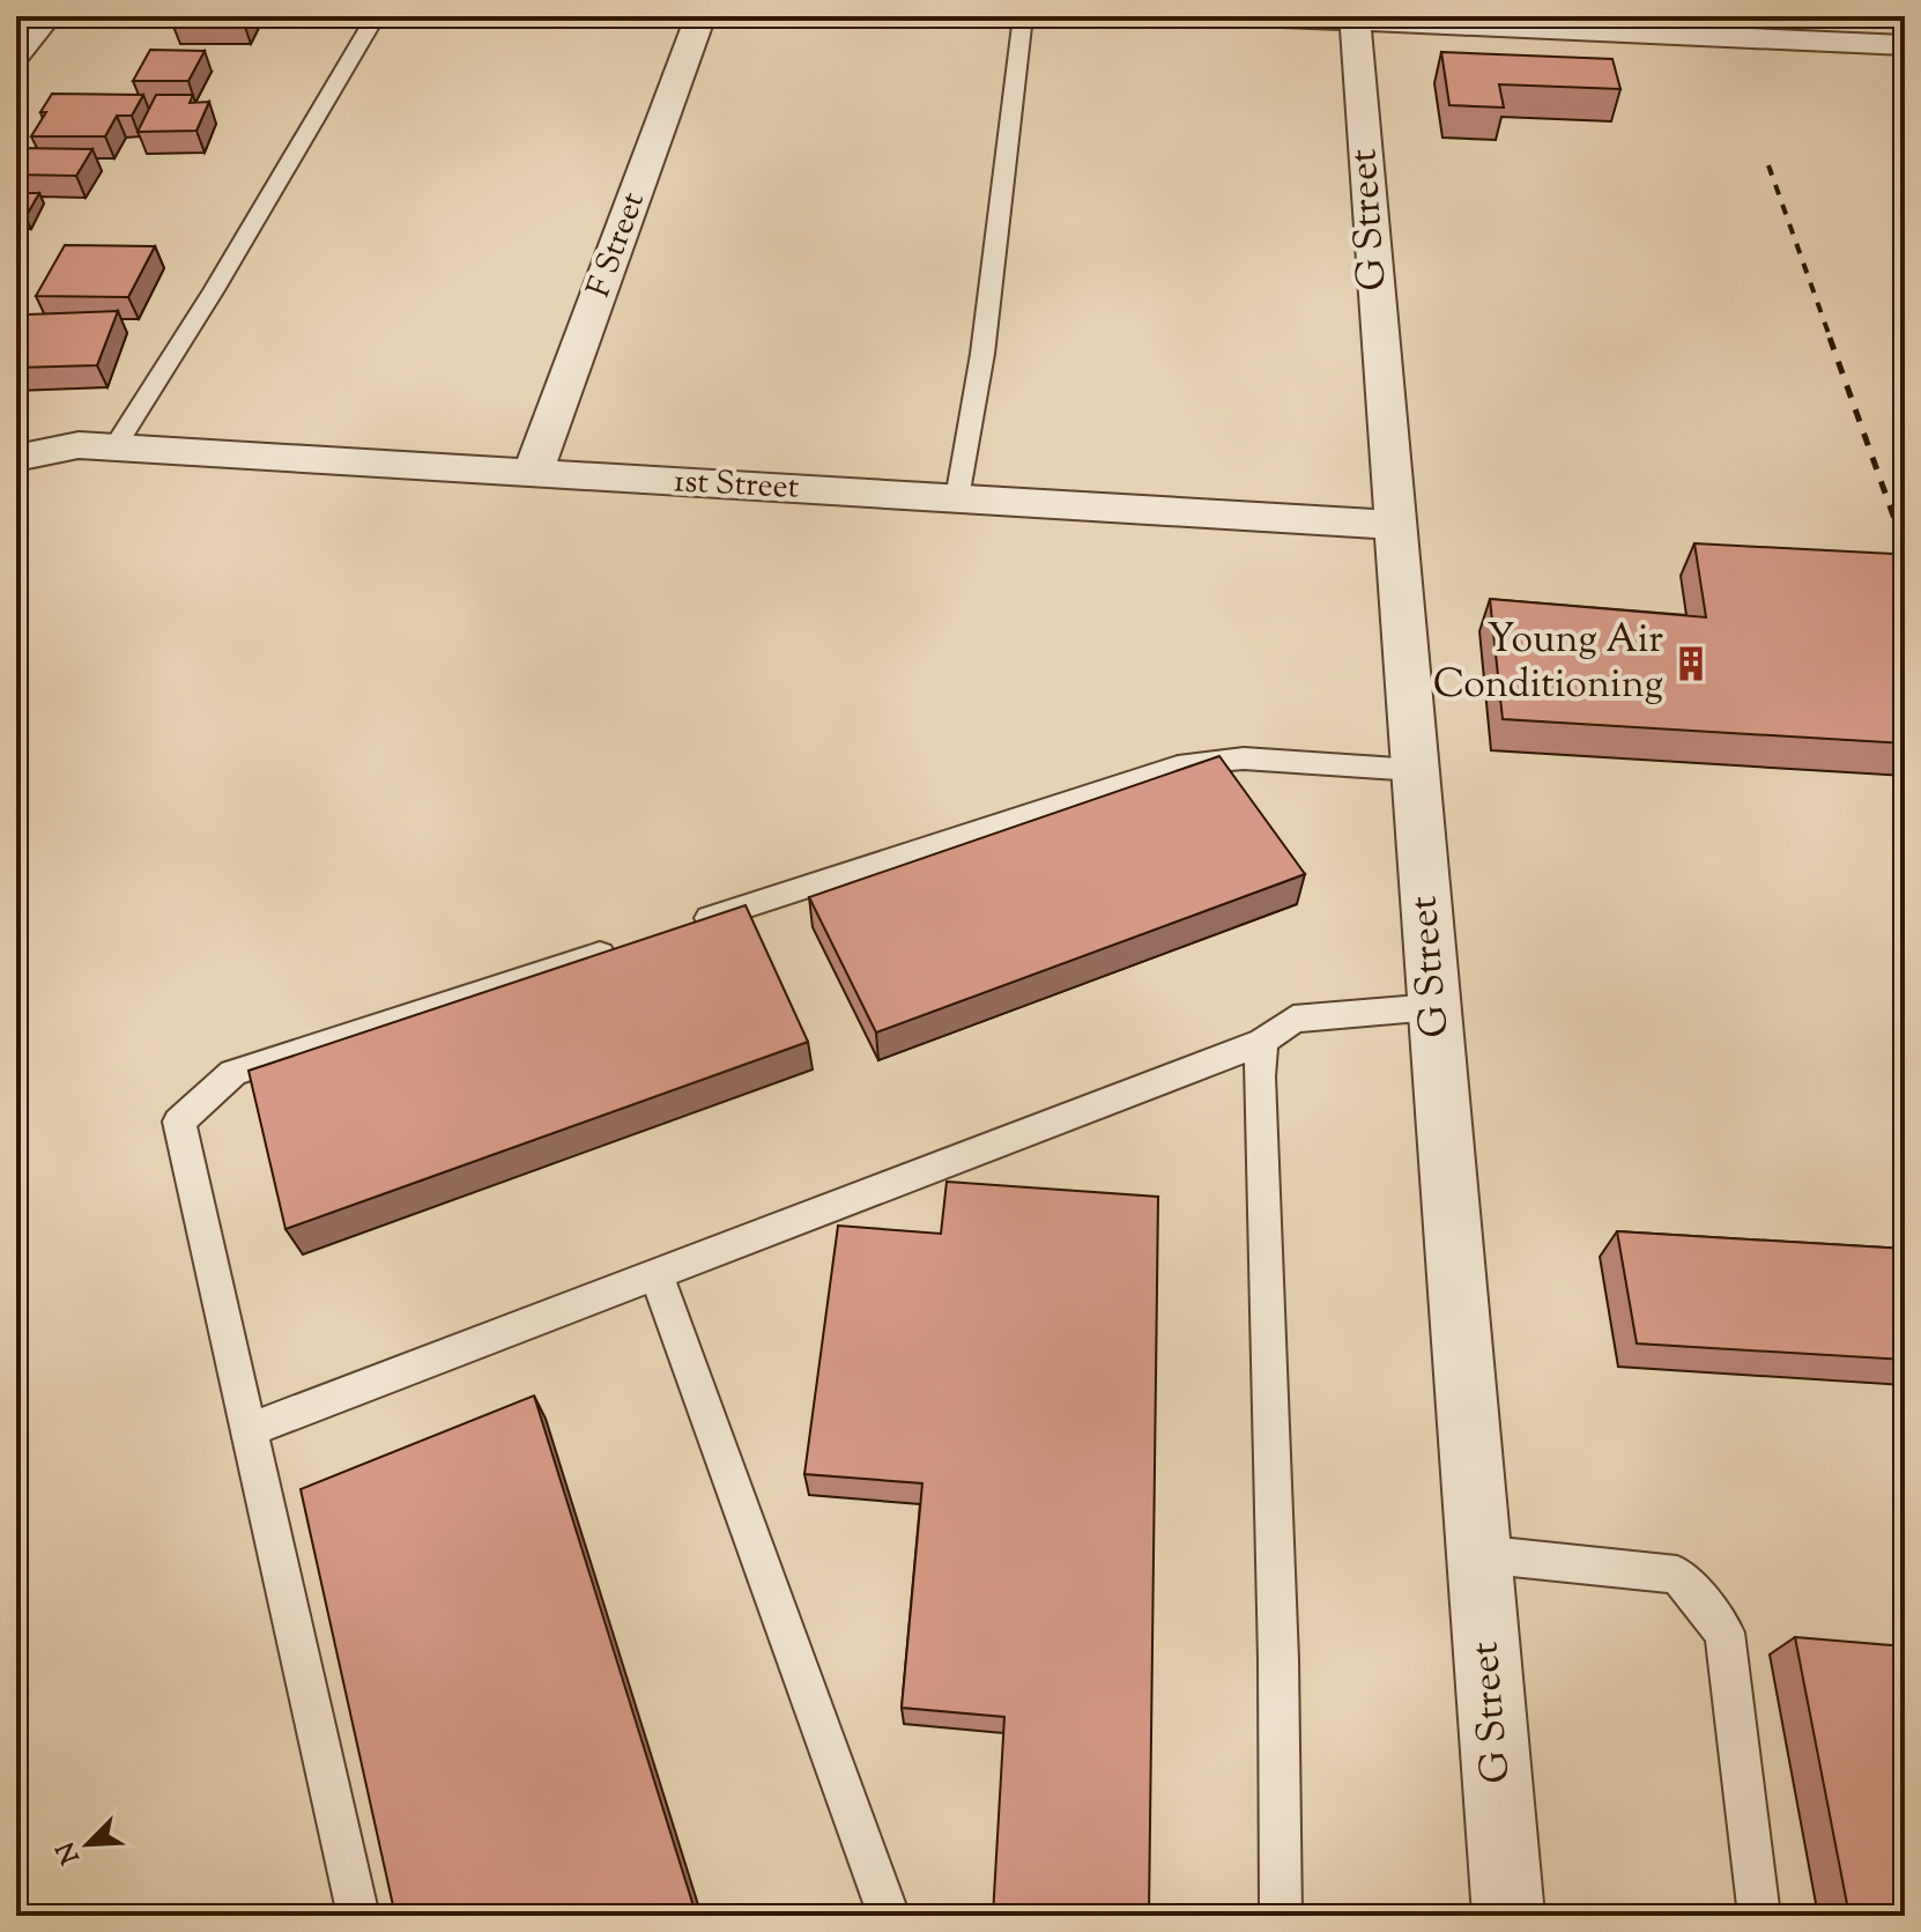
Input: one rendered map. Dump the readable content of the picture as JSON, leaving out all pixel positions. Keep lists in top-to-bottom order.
{
  "streets": {
    "street": ["G Street", "F Street", "1st Street"]
  },
  "crossings": [
    ["G Street", "1st Street"],
    ["F Street", "1st Street"]
  ],
  "places": {
    "building": ["Young Air Conditioning"]
  },
  "north": "bottom left"
}
